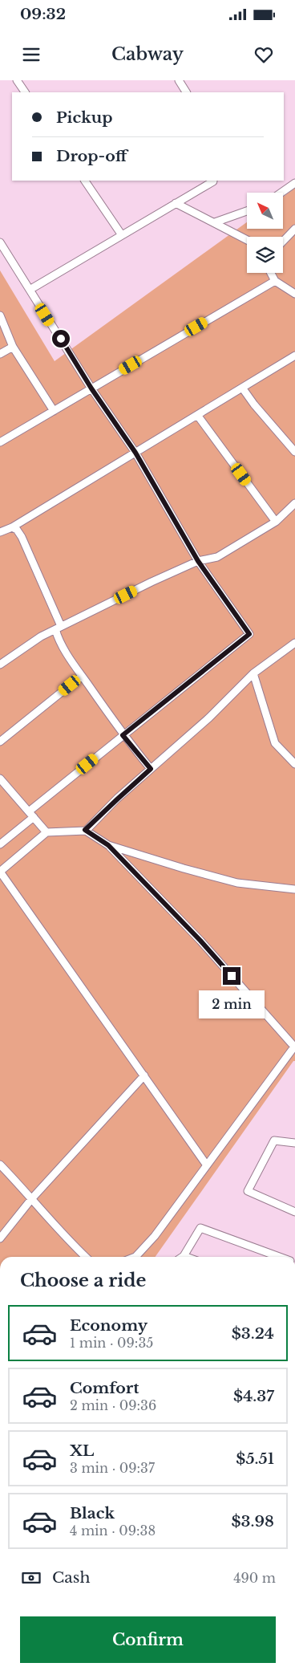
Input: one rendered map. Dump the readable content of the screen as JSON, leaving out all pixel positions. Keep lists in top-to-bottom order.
{
  "north": "top left",
  "page": {
    "status": "09:32",
    "header": "Cabway",
    "banner": ["Pickup", "Drop-off"],
    "bubble": "2 min",
    "heading": "Choose a ride",
    "list": [
      {
        "name": "Economy",
        "note": "1 min · 09:35",
        "value": "$3.24"
      },
      {
        "name": "Comfort",
        "note": "2 min · 09:36",
        "value": "$4.37"
      },
      {
        "name": "XL",
        "note": "3 min · 09:37",
        "value": "$5.51"
      },
      {
        "name": "Black",
        "note": "4 min · 09:38",
        "value": "$3.98"
      }
    ],
    "pay": ["Cash", "490 m"],
    "buttons": "Confirm"
  }
}
